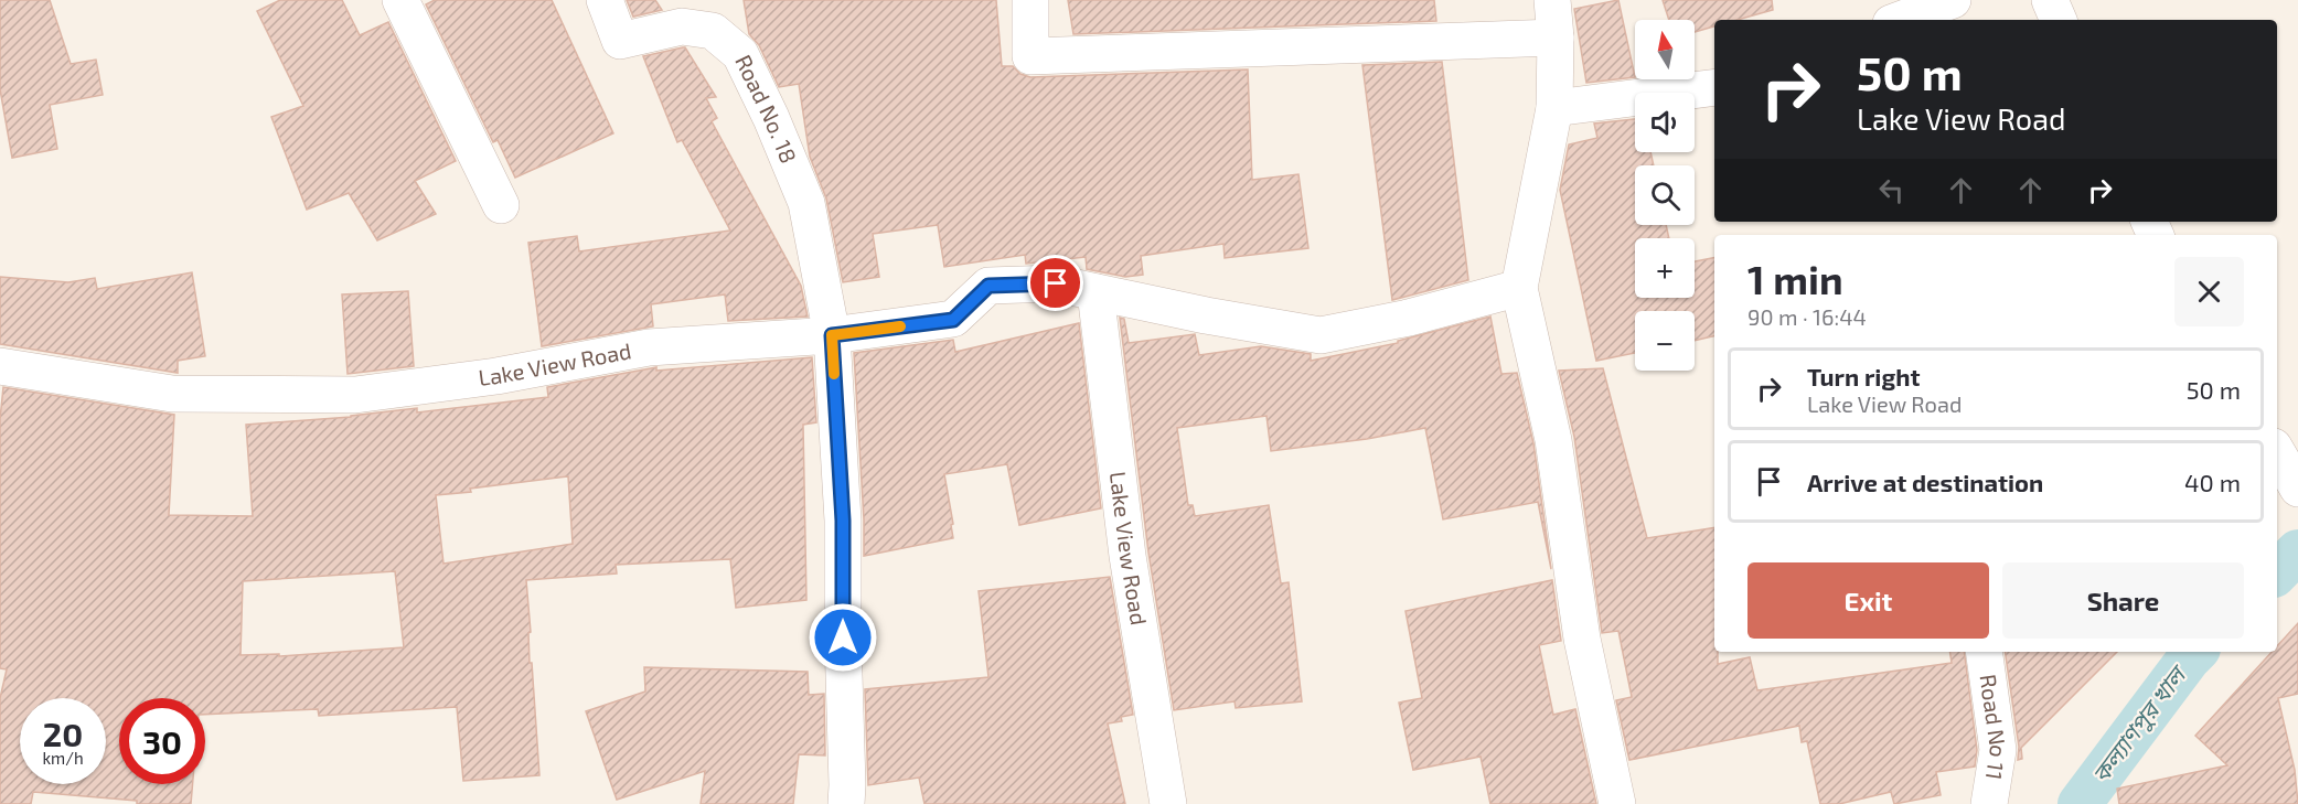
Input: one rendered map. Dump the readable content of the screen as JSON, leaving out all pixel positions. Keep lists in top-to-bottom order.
{
  "streets": {
    "street": ["Road No. 18", "Lake View Road", "Road No 11"]
  },
  "crossings": [
    ["Road No. 18", "Lake View Road"]
  ],
  "water": ["কল্যাণপুর খাল"],
  "north": "top",
  "page": {
    "map_buttons": ["+", "−"],
    "turn": ["50 m", "Lake View Road"],
    "heading": ["1 min", "90 m · 16:44"],
    "list": [
      {
        "name": "Turn right",
        "note": "Lake View Road",
        "value": "50 m"
      },
      {
        "name": "Arrive at destination",
        "value": "40 m"
      }
    ],
    "buttons": ["Exit", "Share"],
    "speed": "20 km/h",
    "limit": "30"
  }
}
